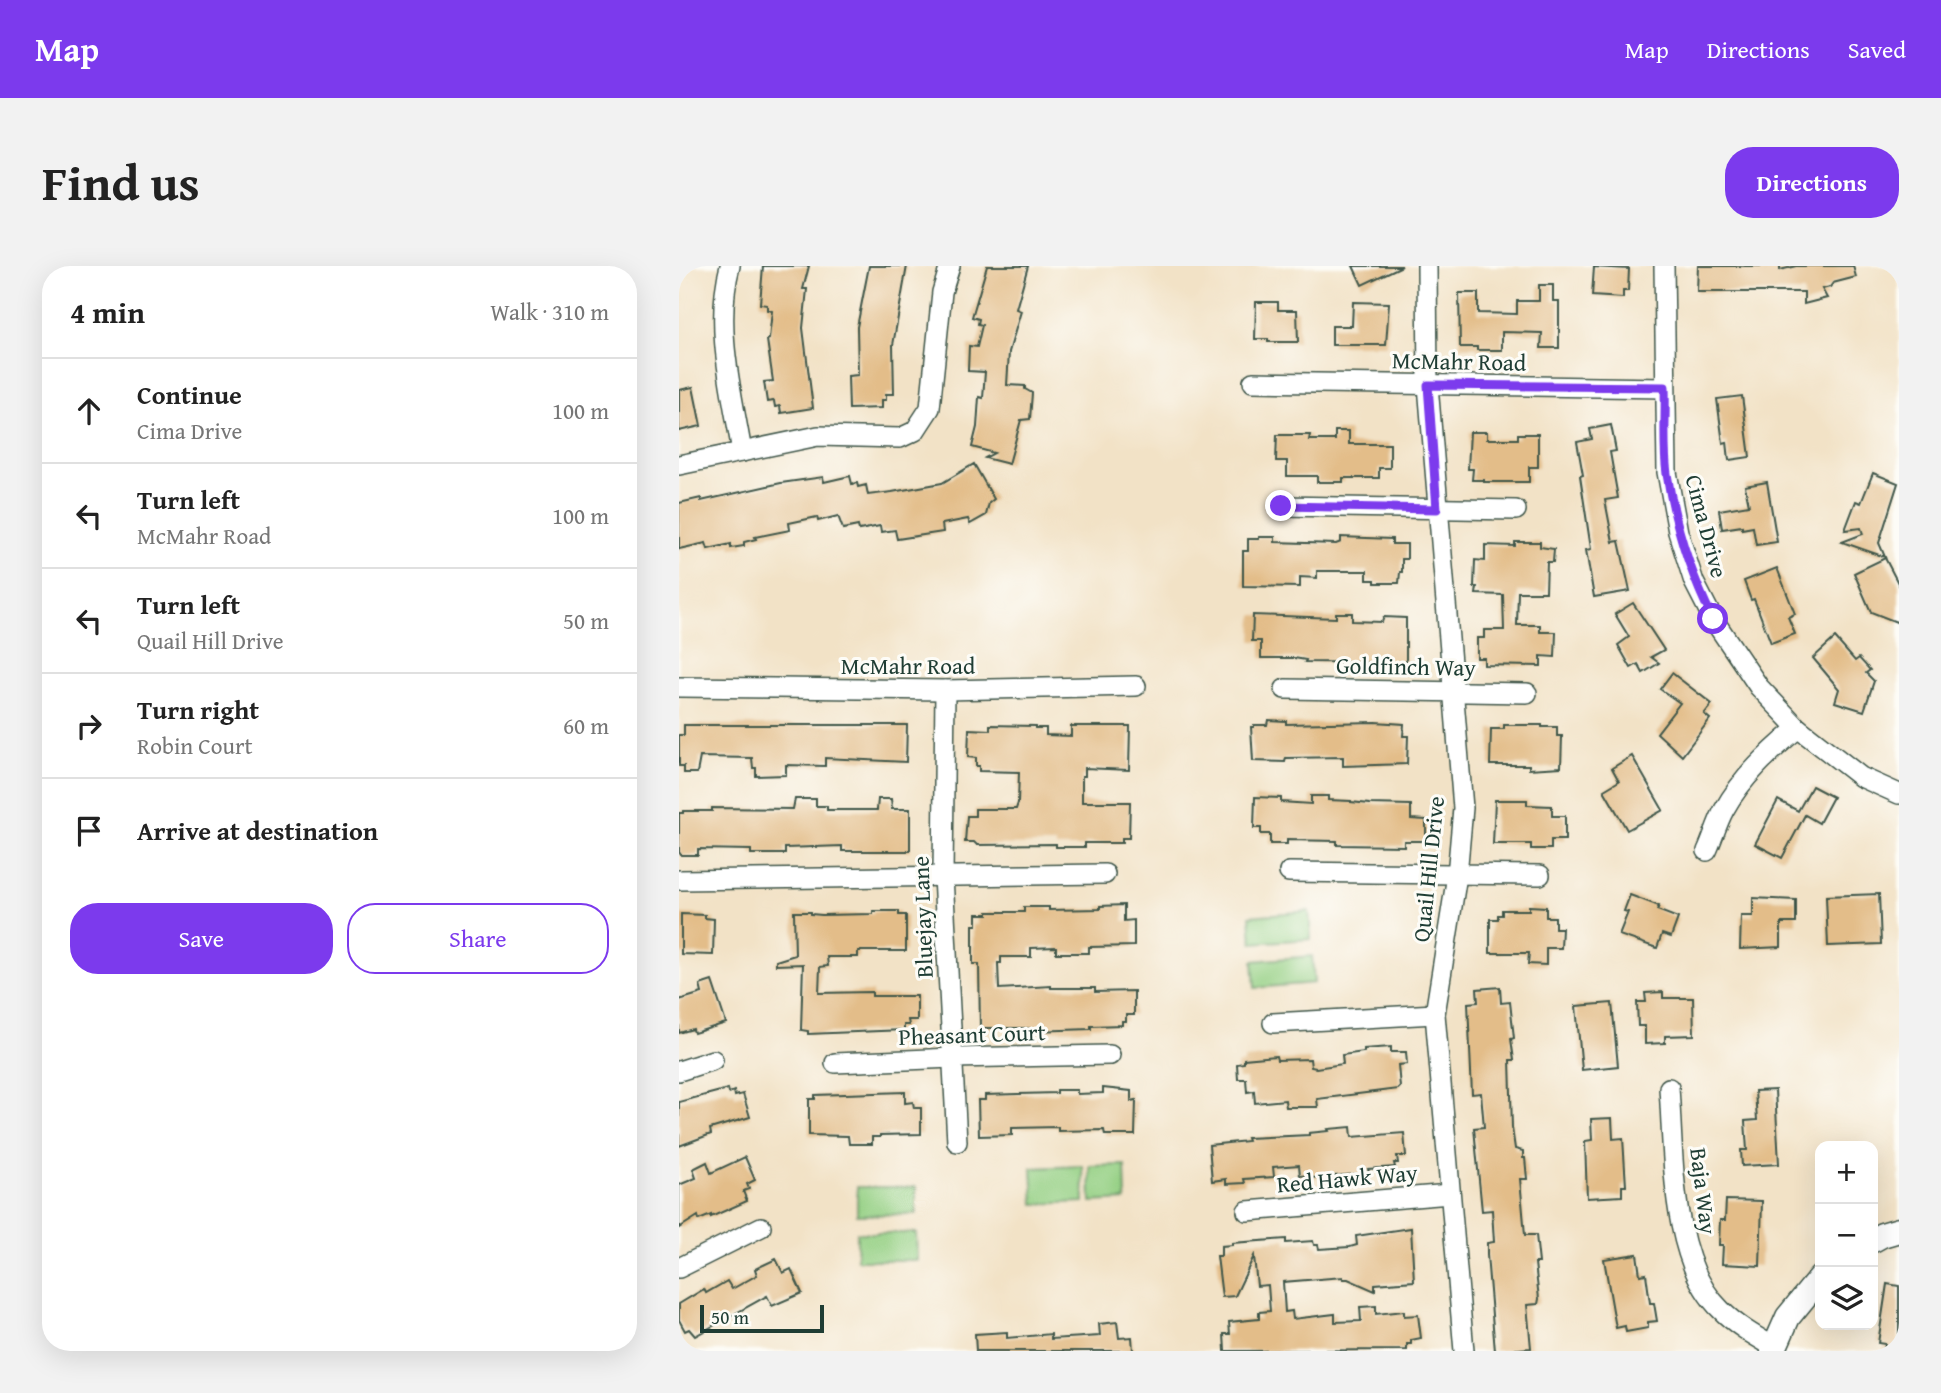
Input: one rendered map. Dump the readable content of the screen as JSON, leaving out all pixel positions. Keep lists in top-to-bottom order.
{
  "streets": {
    "street": [
      "McMahr Road",
      "Cima Drive",
      "Goldfinch Way",
      "Quail Hill Drive",
      "Bluejay Lane",
      "Pheasant Court",
      "Red Hawk Way",
      "Baja Way"
    ]
  },
  "crossings": [
    ["McMahr Road", "Cima Drive"],
    ["McMahr Road", "Quail Hill Drive"],
    ["McMahr Road", "Bluejay Lane"],
    ["Goldfinch Way", "Quail Hill Drive"],
    ["Quail Hill Drive", "Red Hawk Way"],
    ["Bluejay Lane", "Pheasant Court"]
  ],
  "scale_bar": "50 m",
  "page": {
    "header": "Map",
    "nav": ["Map", "Directions", "Saved"],
    "title": "Find us",
    "buttons": [
      "Directions",
      ["Save", "Share"]
    ],
    "heading": ["4 min", "Walk · 310 m"],
    "list": [
      ["Continue", "Cima Drive", "100 m"],
      ["Turn left", "McMahr Road", "100 m"],
      ["Turn left", "Quail Hill Drive", "50 m"],
      ["Turn right", "Robin Court", "60 m"],
      "Arrive at destination"
    ],
    "map_buttons": ["+", "−"],
    "scale": "50 m"
  }
}
